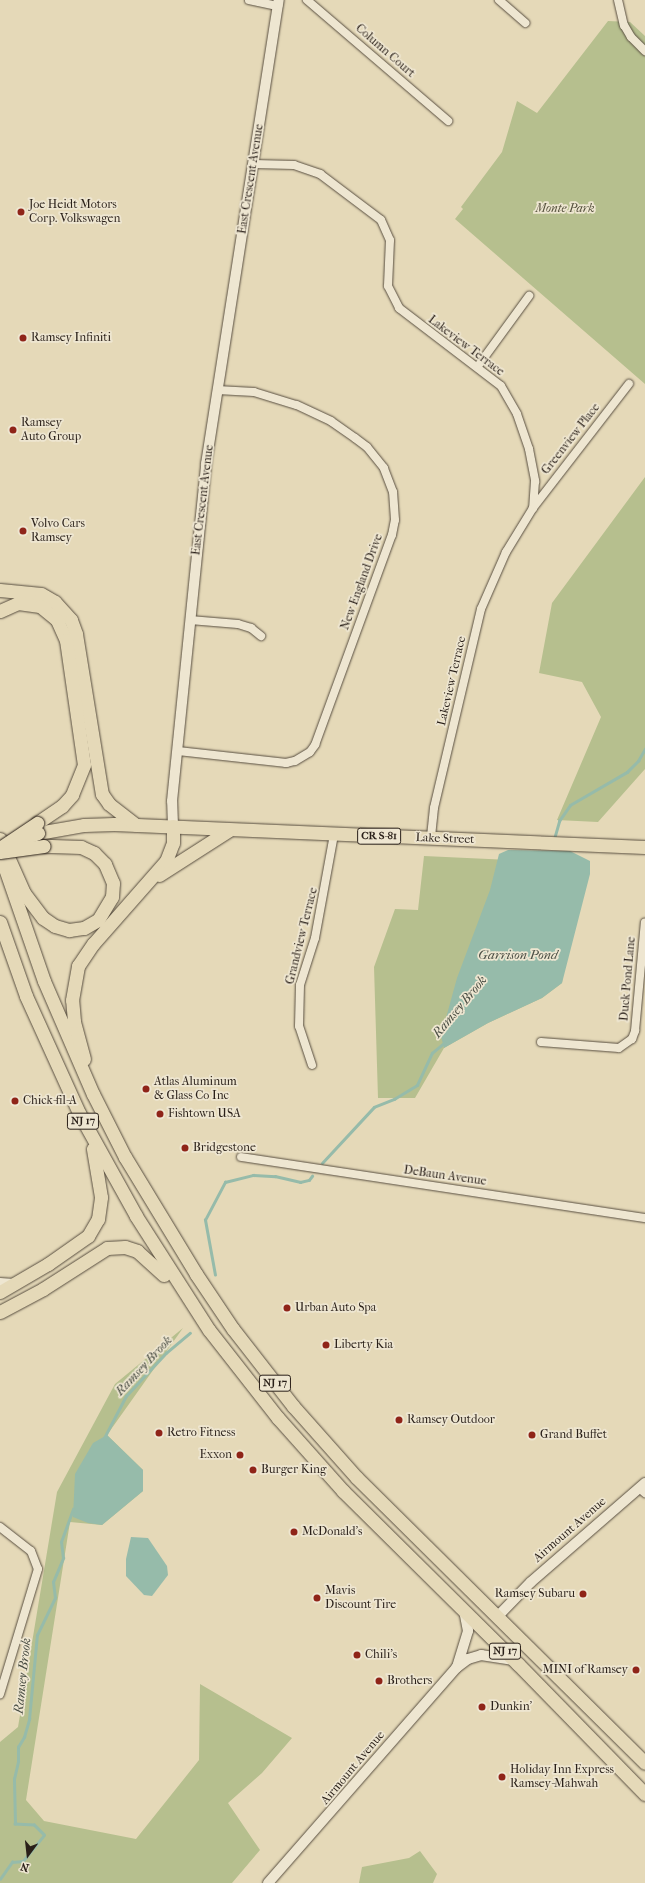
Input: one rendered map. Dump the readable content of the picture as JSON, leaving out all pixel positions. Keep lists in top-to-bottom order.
{
  "streets": {
    "main road": ["CR S-81", "Lake Street", "NJ 17"],
    "street": [
      "Column Court",
      "East Crescent Avenue",
      "Lakeview Terrace",
      "Greenview Place",
      "New England Drive",
      "Grandview Terrace",
      "Duck Pond Lane",
      "DeBaun Avenue",
      "Airmount Avenue"
    ]
  },
  "crossings": [
    ["East Crescent Avenue", "Lakeview Terrace"],
    ["East Crescent Avenue", "New England Drive"],
    ["East Crescent Avenue", "Lake Street"],
    ["Lakeview Terrace", "Greenview Place"],
    ["Lakeview Terrace", "Lake Street"],
    ["Lake Street", "Grandview Terrace"],
    ["NJ 17", "Airmount Avenue"]
  ],
  "water": ["Garrison Pond", "Ramsey Brook"],
  "parks": ["Monte Park"],
  "places": [
    "Joe Heidt Motors Corp. Volkswagen",
    "Ramsey Infiniti",
    "Ramsey Auto Group",
    "Volvo Cars Ramsey",
    "Atlas Aluminum & Glass Co Inc",
    "Chick-fil-A",
    "Fishtown USA",
    "Bridgestone",
    "Urban Auto Spa",
    "Liberty Kia",
    "Ramsey Outdoor",
    "Retro Fitness",
    "Grand Buffet",
    "Exxon",
    "Burger King",
    "McDonald's",
    "Ramsey Subaru",
    "Mavis Discount Tire",
    "Chili's",
    "MINI of Ramsey",
    "Brothers",
    "Dunkin'",
    "Holiday Inn Express Ramsey-Mahwah"
  ],
  "north": "bottom"
}
